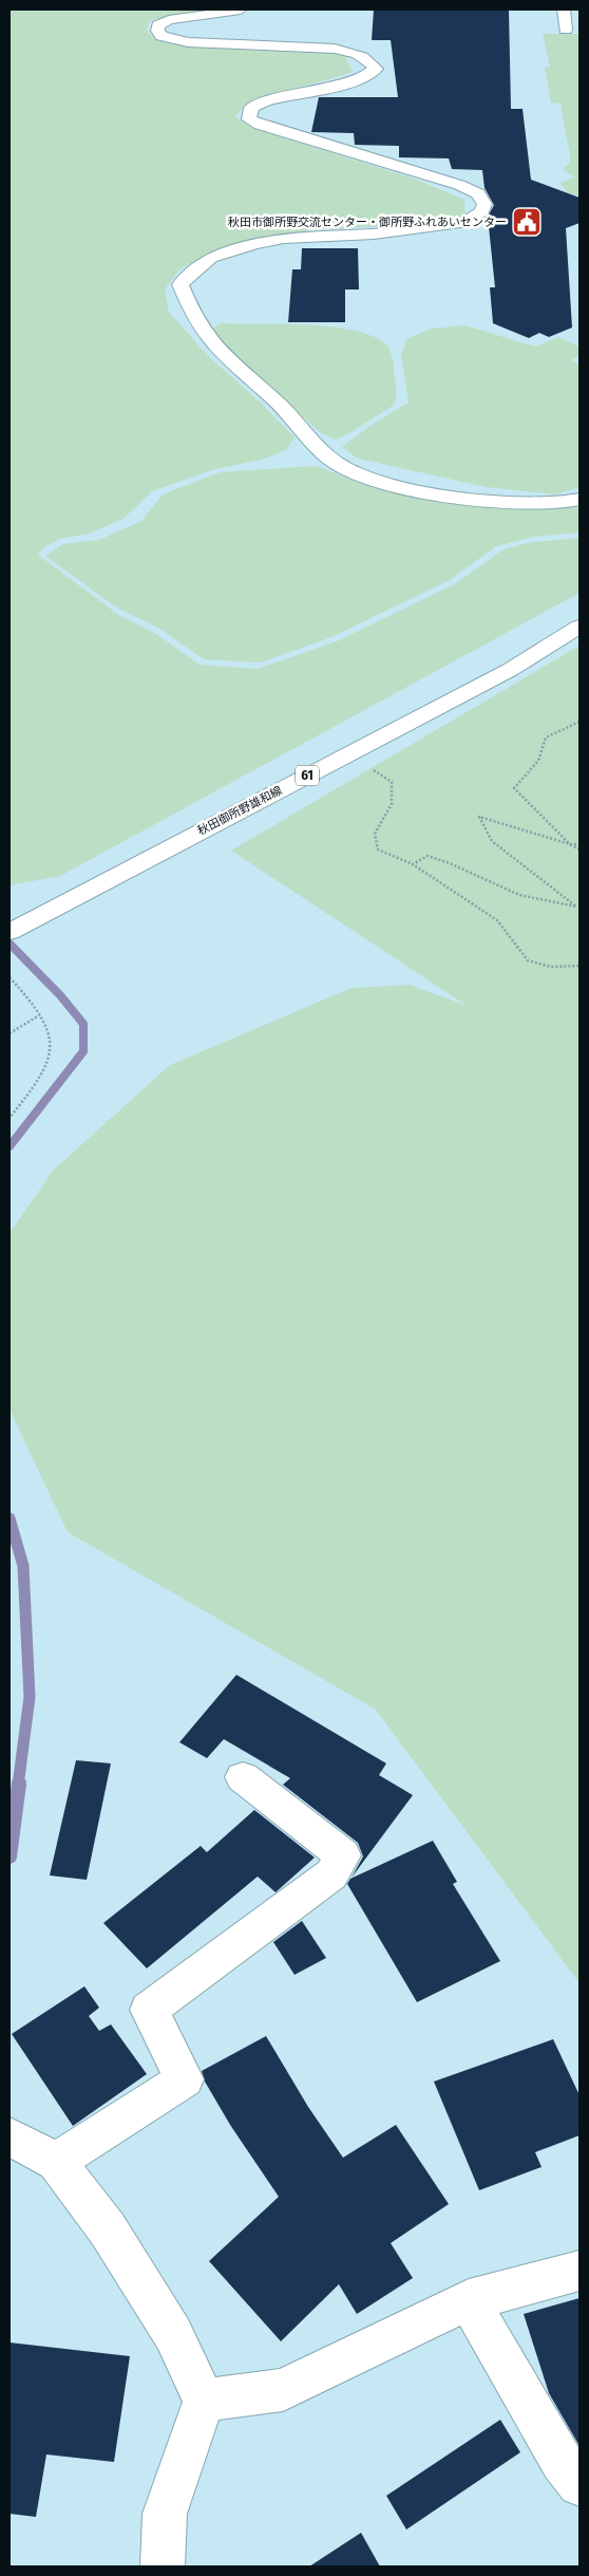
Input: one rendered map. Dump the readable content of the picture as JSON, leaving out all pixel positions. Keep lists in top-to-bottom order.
{
  "streets": {
    "street": ["61", "秋田御所野雄和線"]
  },
  "places": {
    "public building": ["秋田市御所野交流センター・御所野ふれあいセンター"]
  }
}
